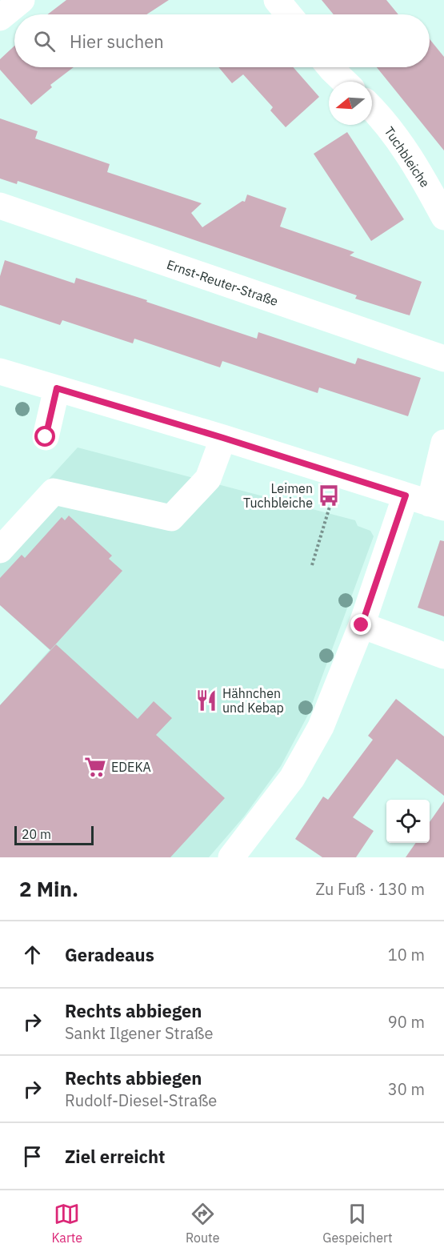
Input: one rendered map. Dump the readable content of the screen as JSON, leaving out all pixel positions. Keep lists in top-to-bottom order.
{
  "streets": {
    "street": ["Tuchbleiche", "Ernst-Reuter-Straße"]
  },
  "places": {
    "bus stop": ["Leimen Tuchbleiche"],
    "restaurant": ["Hähnchen und Kebap"],
    "supermarket": ["EDEKA"]
  },
  "scale_bar": "20 m",
  "north": "left",
  "page": {
    "search": "Hier suchen",
    "scale": "20 m",
    "heading": ["2 Min.", "Zu Fuß · 130 m"],
    "list": [
      ["Geradeaus", "10 m"],
      ["Rechts abbiegen", "Sankt Ilgener Straße", "90 m"],
      ["Rechts abbiegen", "Rudolf-Diesel-Straße", "30 m"],
      "Ziel erreicht"
    ],
    "nav": ["Karte", "Route", "Gespeichert"]
  }
}
